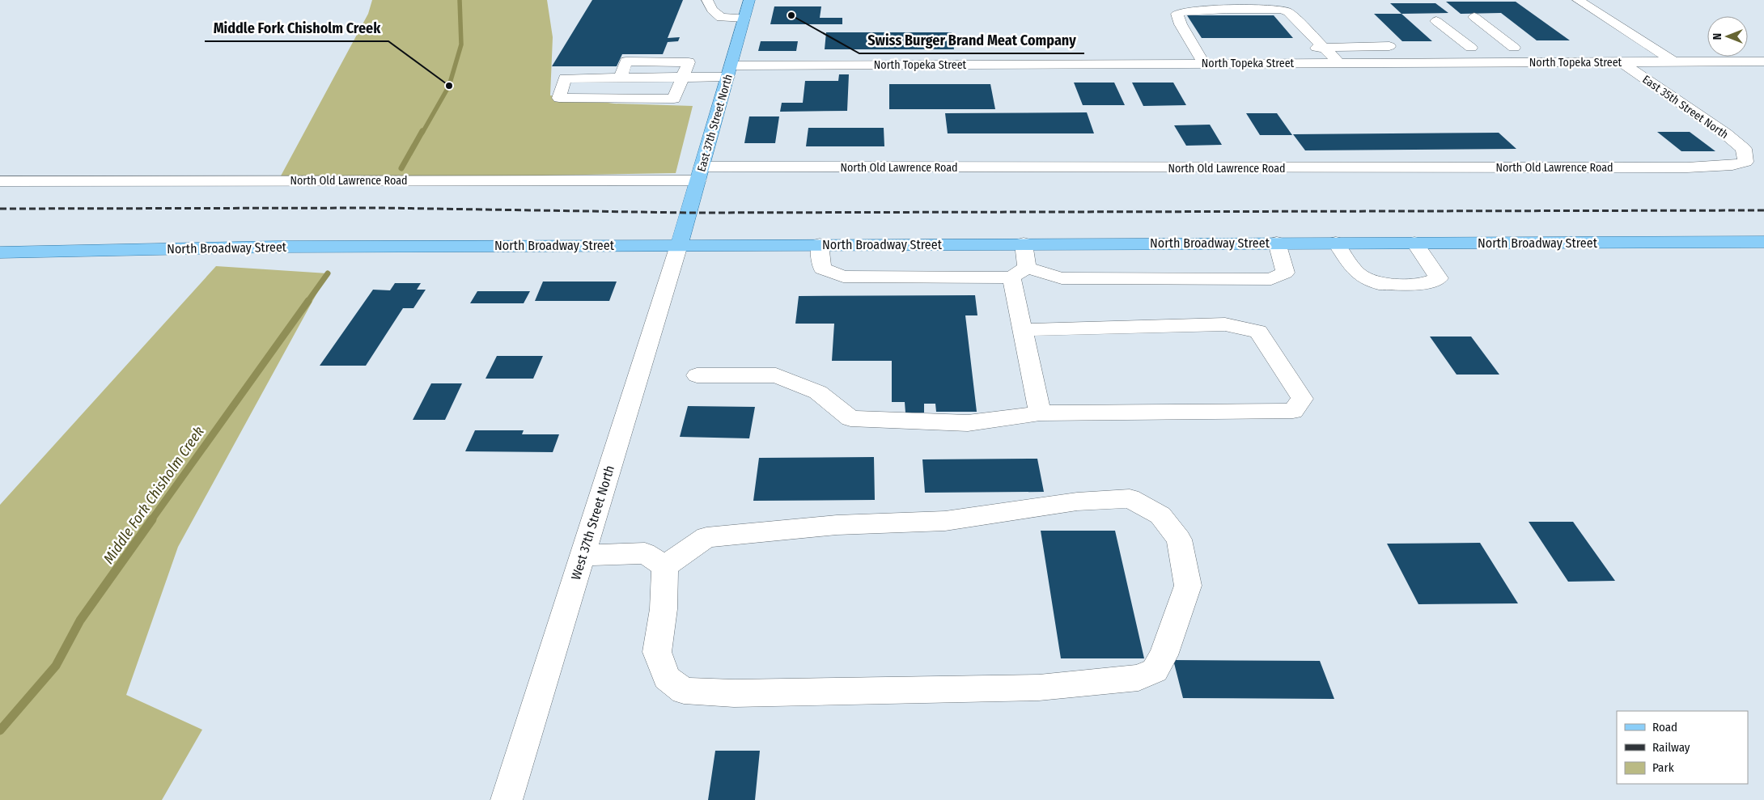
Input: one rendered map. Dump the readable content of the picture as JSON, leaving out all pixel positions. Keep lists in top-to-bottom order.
{
  "streets": {
    "main road": ["East 37th Street North", "North Broadway Street"],
    "street": [
      "North Topeka Street",
      "East 35th Street North",
      "North Old Lawrence Road",
      "West 37th Street North"
    ]
  },
  "crossings": [
    ["North Topeka Street", "East 35th Street North"],
    ["North Topeka Street", "East 37th Street North"],
    ["East 35th Street North", "North Old Lawrence Road"],
    ["East 37th Street North", "North Old Lawrence Road"],
    ["East 37th Street North", "North Broadway Street"],
    ["East 37th Street North", "West 37th Street North"],
    ["North Broadway Street", "West 37th Street North"]
  ],
  "water": ["Middle Fork Chisholm Creek"],
  "places": ["Swiss Burger Brand Meat Company", "Middle Fork Chisholm Creek"],
  "legend": ["Road", "Railway", "Park"],
  "north": "left"
}
